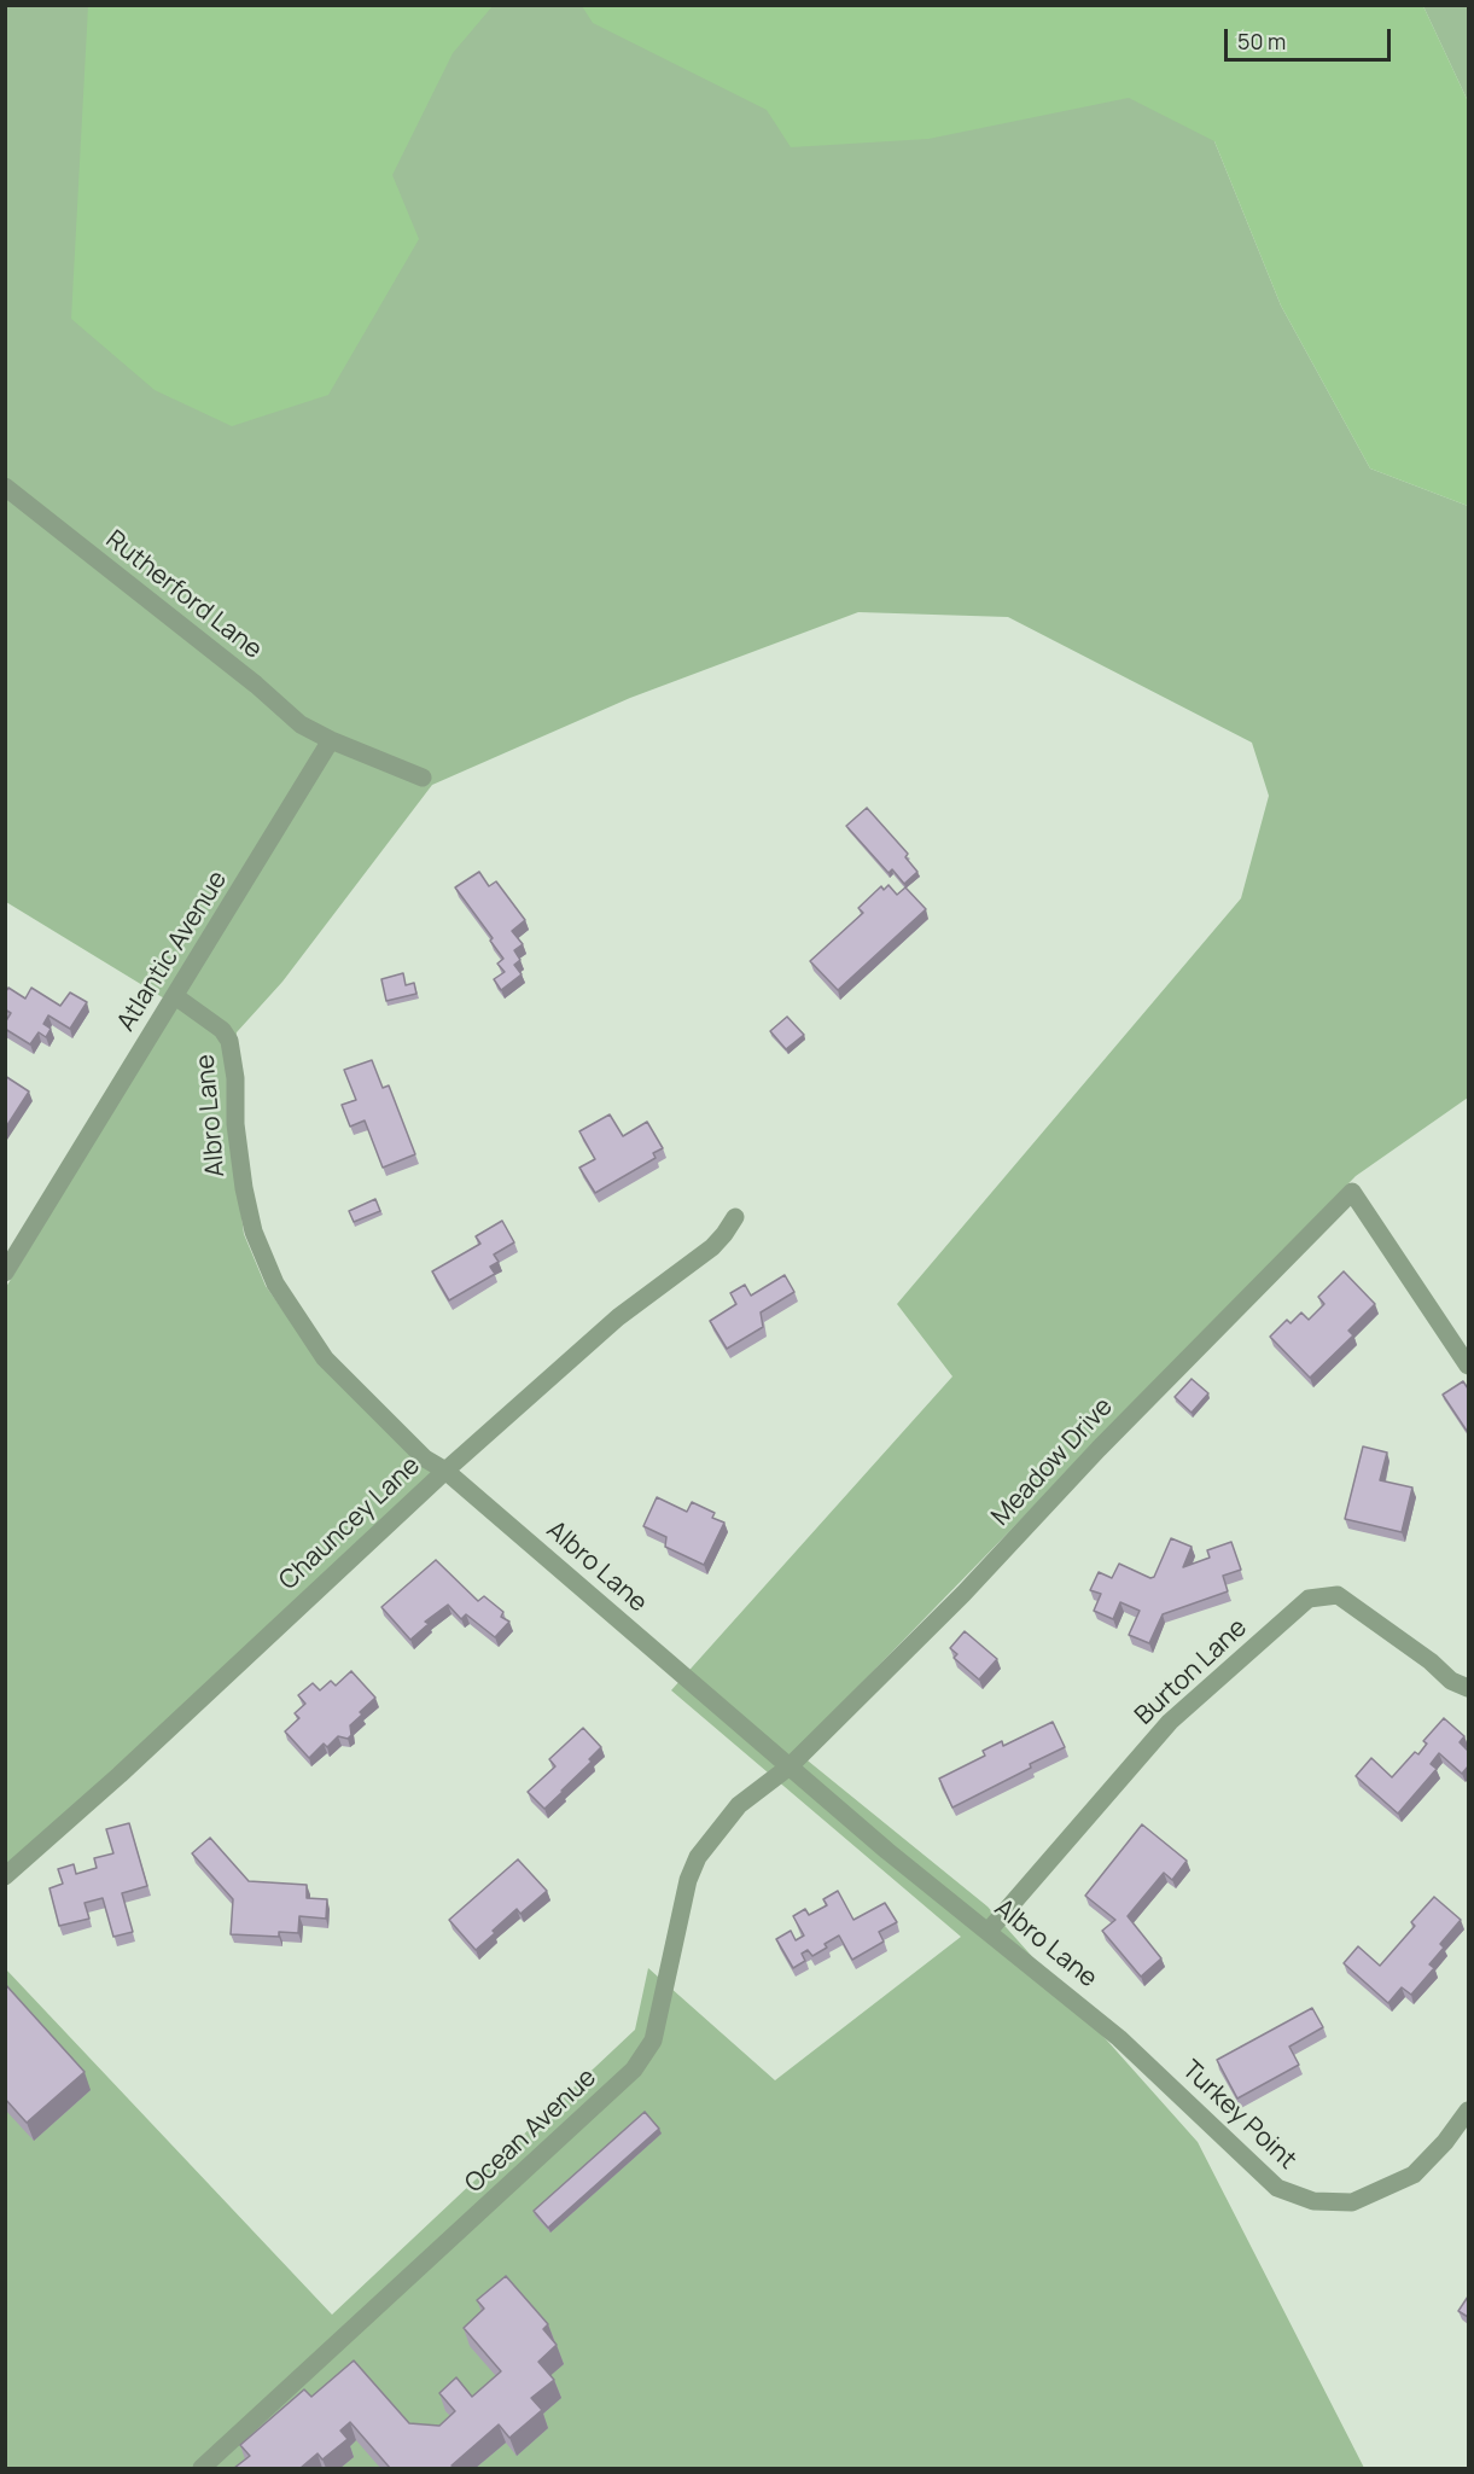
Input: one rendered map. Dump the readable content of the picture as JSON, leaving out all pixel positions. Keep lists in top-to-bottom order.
{
  "streets": {
    "street": [
      "Rutherford Lane",
      "Atlantic Avenue",
      "Albro Lane",
      "Meadow Drive",
      "Chauncey Lane",
      "Burton Lane",
      "Turkey Point",
      "Ocean Avenue"
    ]
  },
  "crossings": [
    ["Rutherford Lane", "Atlantic Avenue"],
    ["Atlantic Avenue", "Albro Lane"],
    ["Albro Lane", "Meadow Drive"],
    ["Albro Lane", "Chauncey Lane"],
    ["Albro Lane", "Burton Lane"],
    ["Albro Lane", "Turkey Point"],
    ["Albro Lane", "Ocean Avenue"],
    ["Meadow Drive", "Ocean Avenue"]
  ],
  "scale_bar": "50 m"
}
